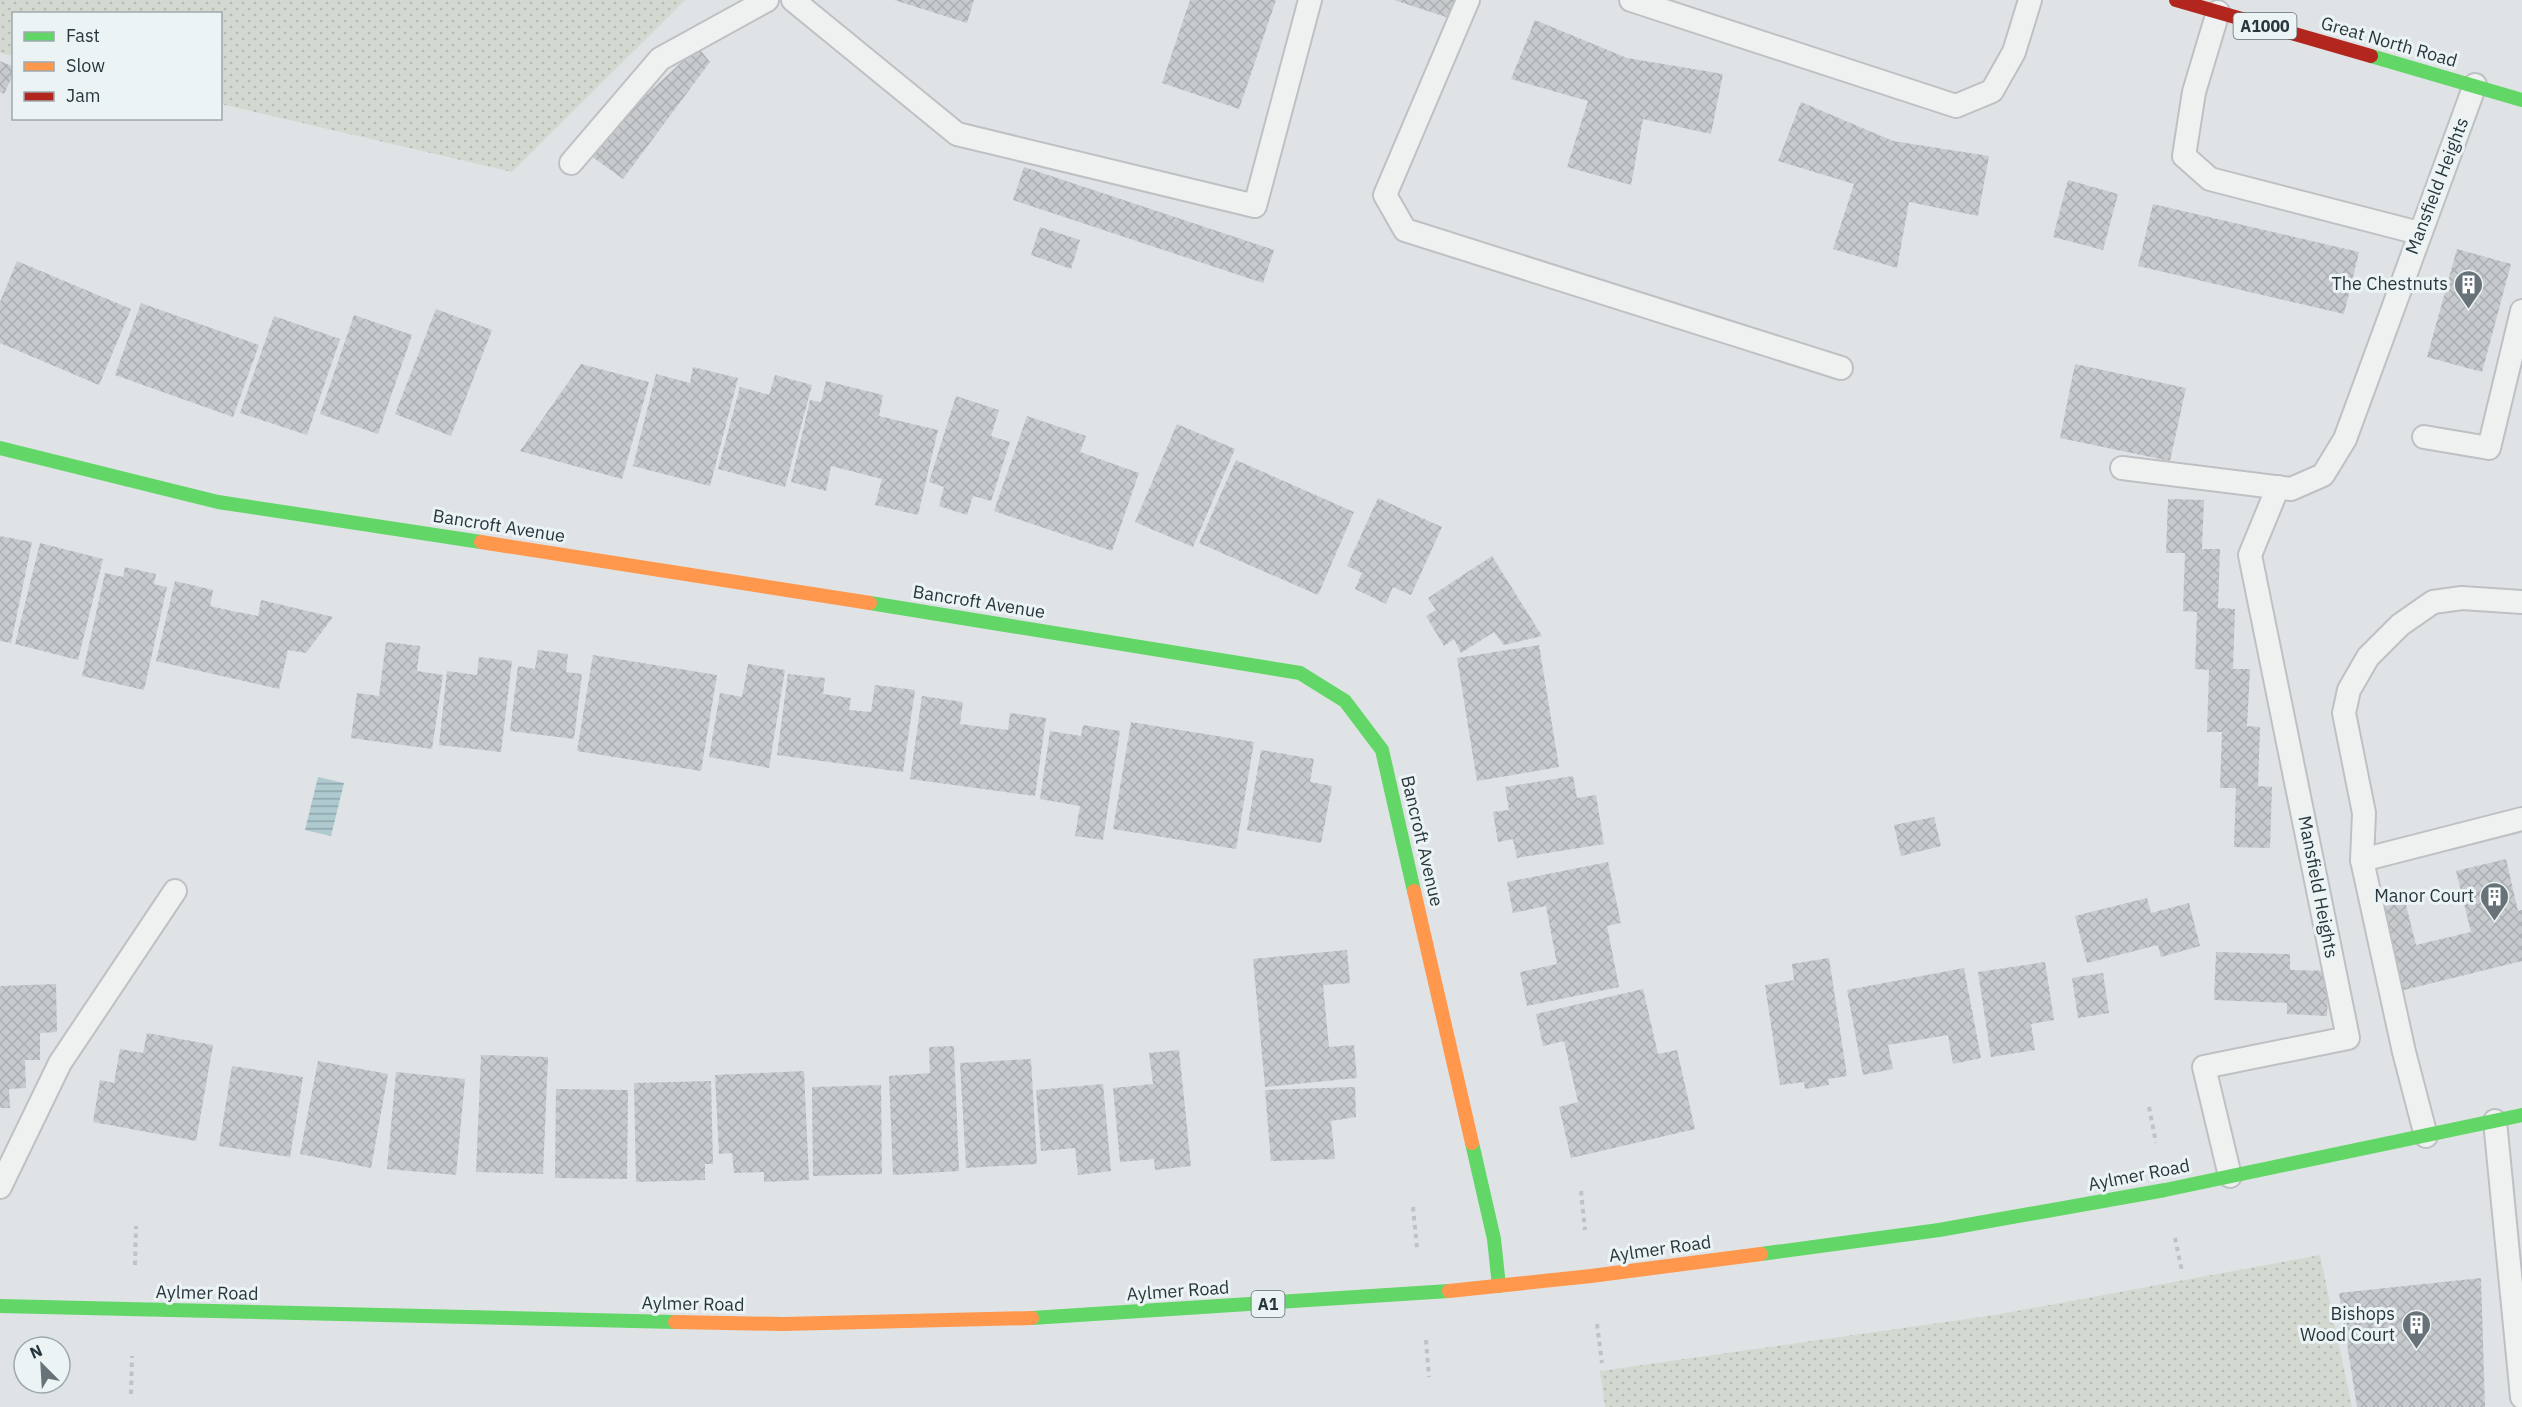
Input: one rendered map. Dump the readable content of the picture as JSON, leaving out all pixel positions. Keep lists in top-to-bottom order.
{
  "streets": {
    "main road": [
      "A1000",
      "Great North Road",
      "Bancroft Avenue",
      "Aylmer Road",
      "A1"
    ],
    "lane": ["Mansfield Heights"]
  },
  "crossings": [
    ["Great North Road", "Mansfield Heights"],
    ["Mansfield Heights", "Aylmer Road"],
    ["Bancroft Avenue", "Aylmer Road"]
  ],
  "places": {
    "building": ["The Chestnuts", "Manor Court", "Bishops Wood Court"]
  },
  "legend": ["Fast", "Slow", "Jam"],
  "north": "top left"
}
